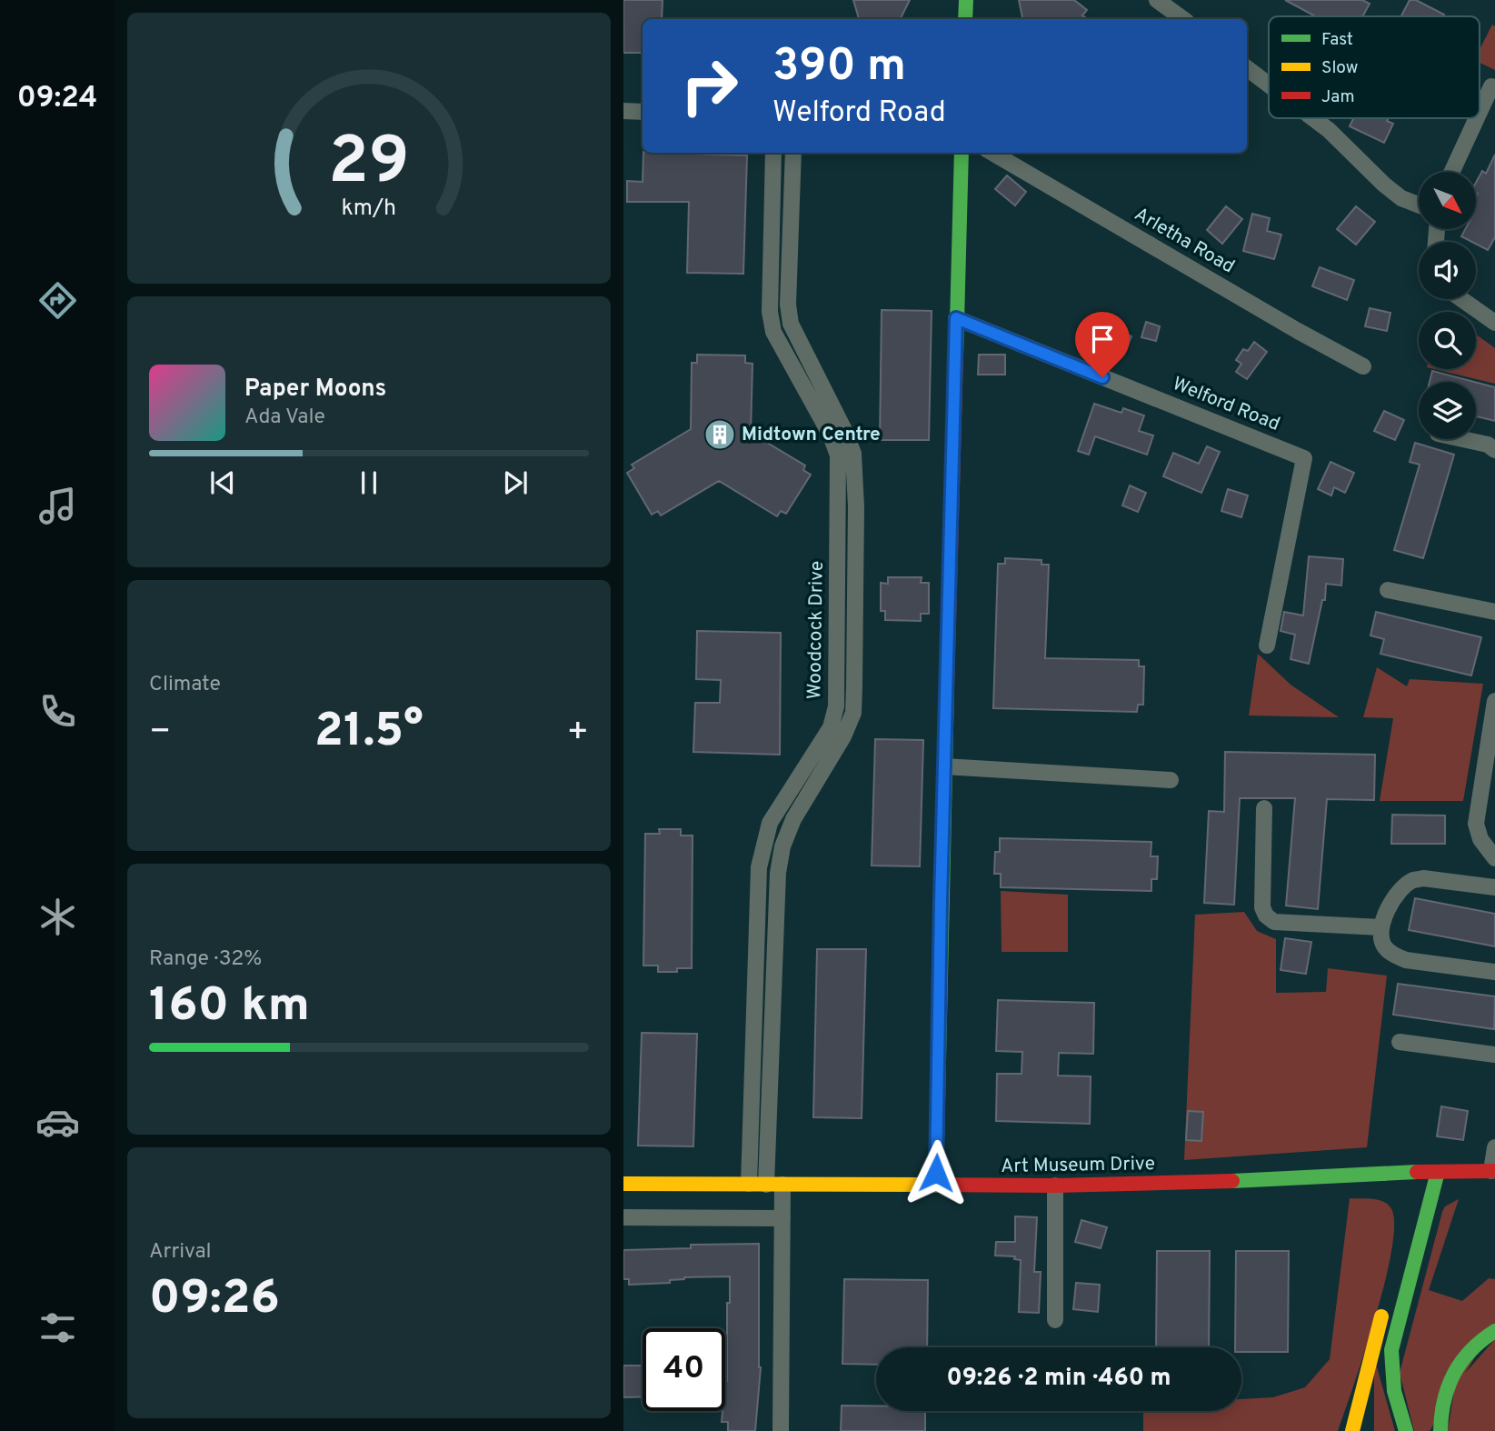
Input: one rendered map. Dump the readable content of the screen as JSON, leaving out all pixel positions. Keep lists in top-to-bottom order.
{
  "streets": {
    "main road": ["Art Museum Drive"],
    "street": ["Arletha Road", "Welford Road", "Woodcock Drive"]
  },
  "crossings": [
    ["Woodcock Drive", "Art Museum Drive"]
  ],
  "places": {
    "building": ["Midtown Centre"]
  },
  "legend": ["Fast", "Slow", "Jam"],
  "north": "bottom right",
  "page": {
    "tabs": "09:24",
    "turn": ["390 m", "Welford Road"],
    "song": ["Paper Moons", "Ada Vale"],
    "tile": [
      "Climate",
      ["Range · 32%", "160 km"],
      ["Arrival", "09:26"]
    ],
    "heat": ["−", "21.5°", "+"],
    "limit": "40",
    "trip": "09:26 · 2 min · 460 m",
    "gauge": ["29", "km/h"]
  }
}
